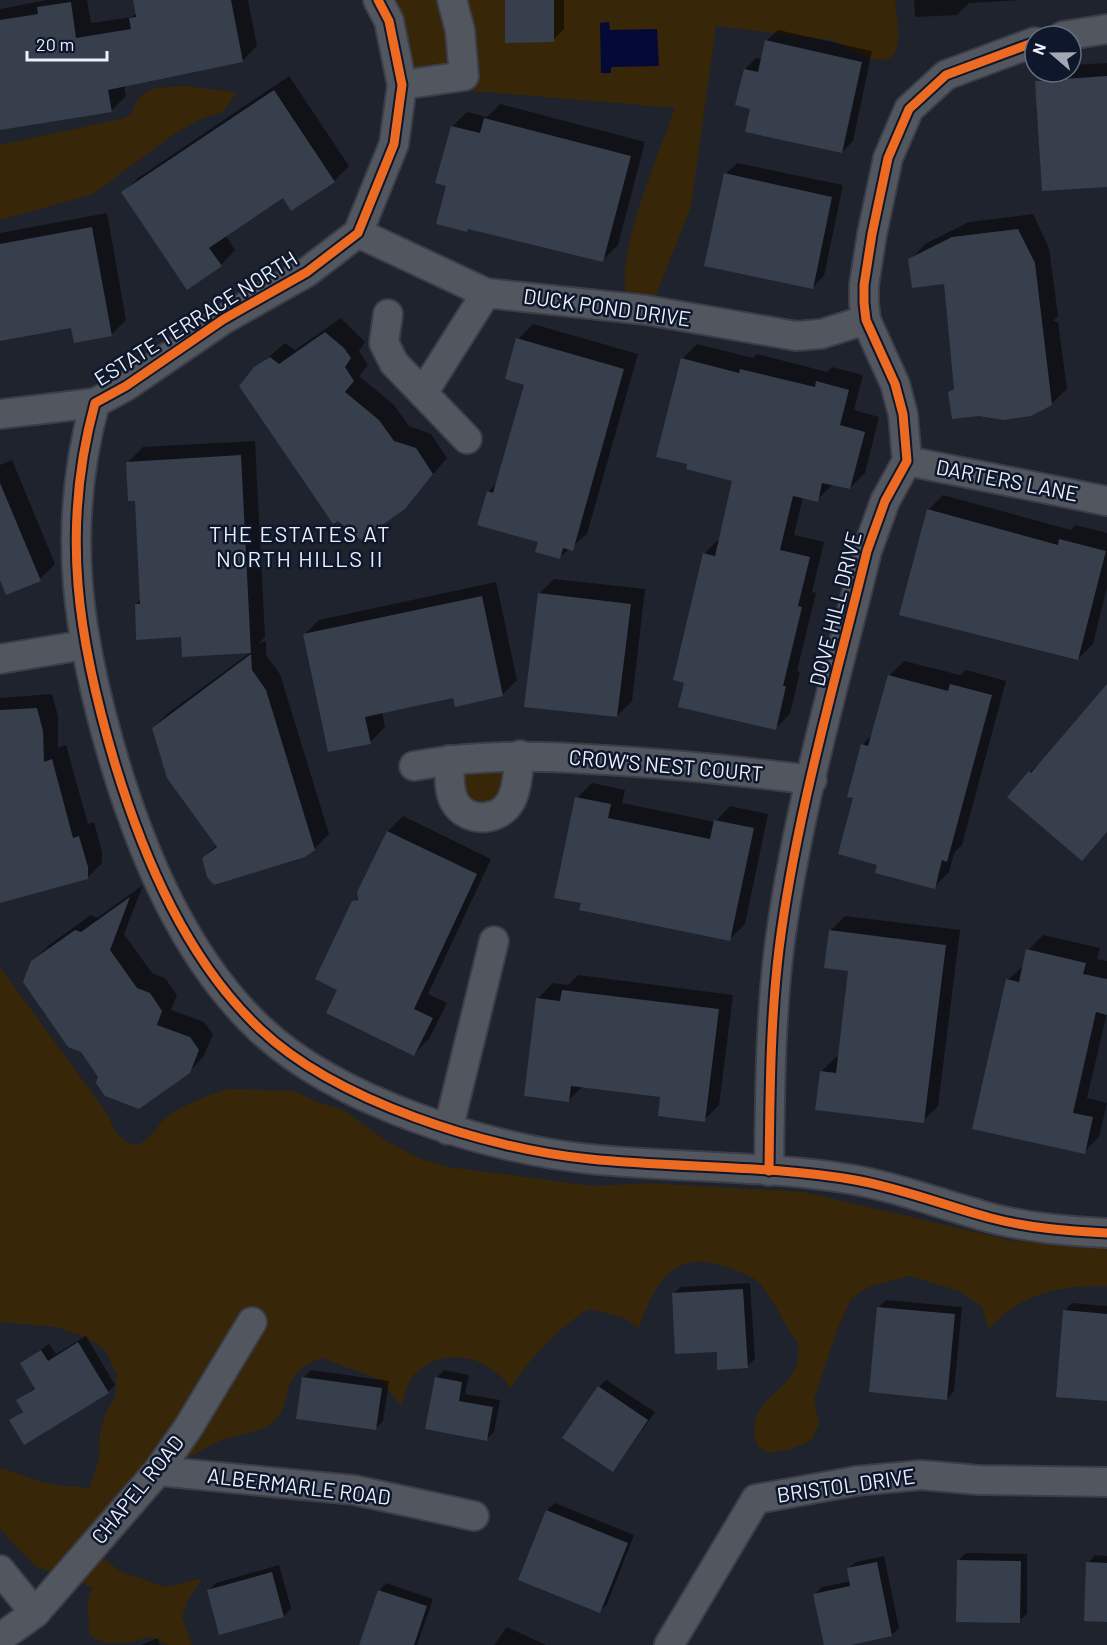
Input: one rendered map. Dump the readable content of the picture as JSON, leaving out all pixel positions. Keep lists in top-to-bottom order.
{
  "streets": {
    "street": [
      "DUCK POND DRIVE",
      "ESTATE TERRACE NORTH",
      "DARTERS LANE",
      "DOVE HILL DRIVE",
      "CROW'S NEST COURT",
      "BRISTOL DRIVE",
      "ALBERMARLE ROAD",
      "CHAPEL ROAD"
    ]
  },
  "crossings": [
    ["DUCK POND DRIVE", "ESTATE TERRACE NORTH"],
    ["ESTATE TERRACE NORTH", "DOVE HILL DRIVE"],
    ["DARTERS LANE", "DOVE HILL DRIVE"],
    ["DOVE HILL DRIVE", "CROW'S NEST COURT"],
    ["ALBERMARLE ROAD", "CHAPEL ROAD"]
  ],
  "districts": ["THE ESTATES AT NORTH HILLS II"],
  "scale_bar": "20 m",
  "north": "left"
}
